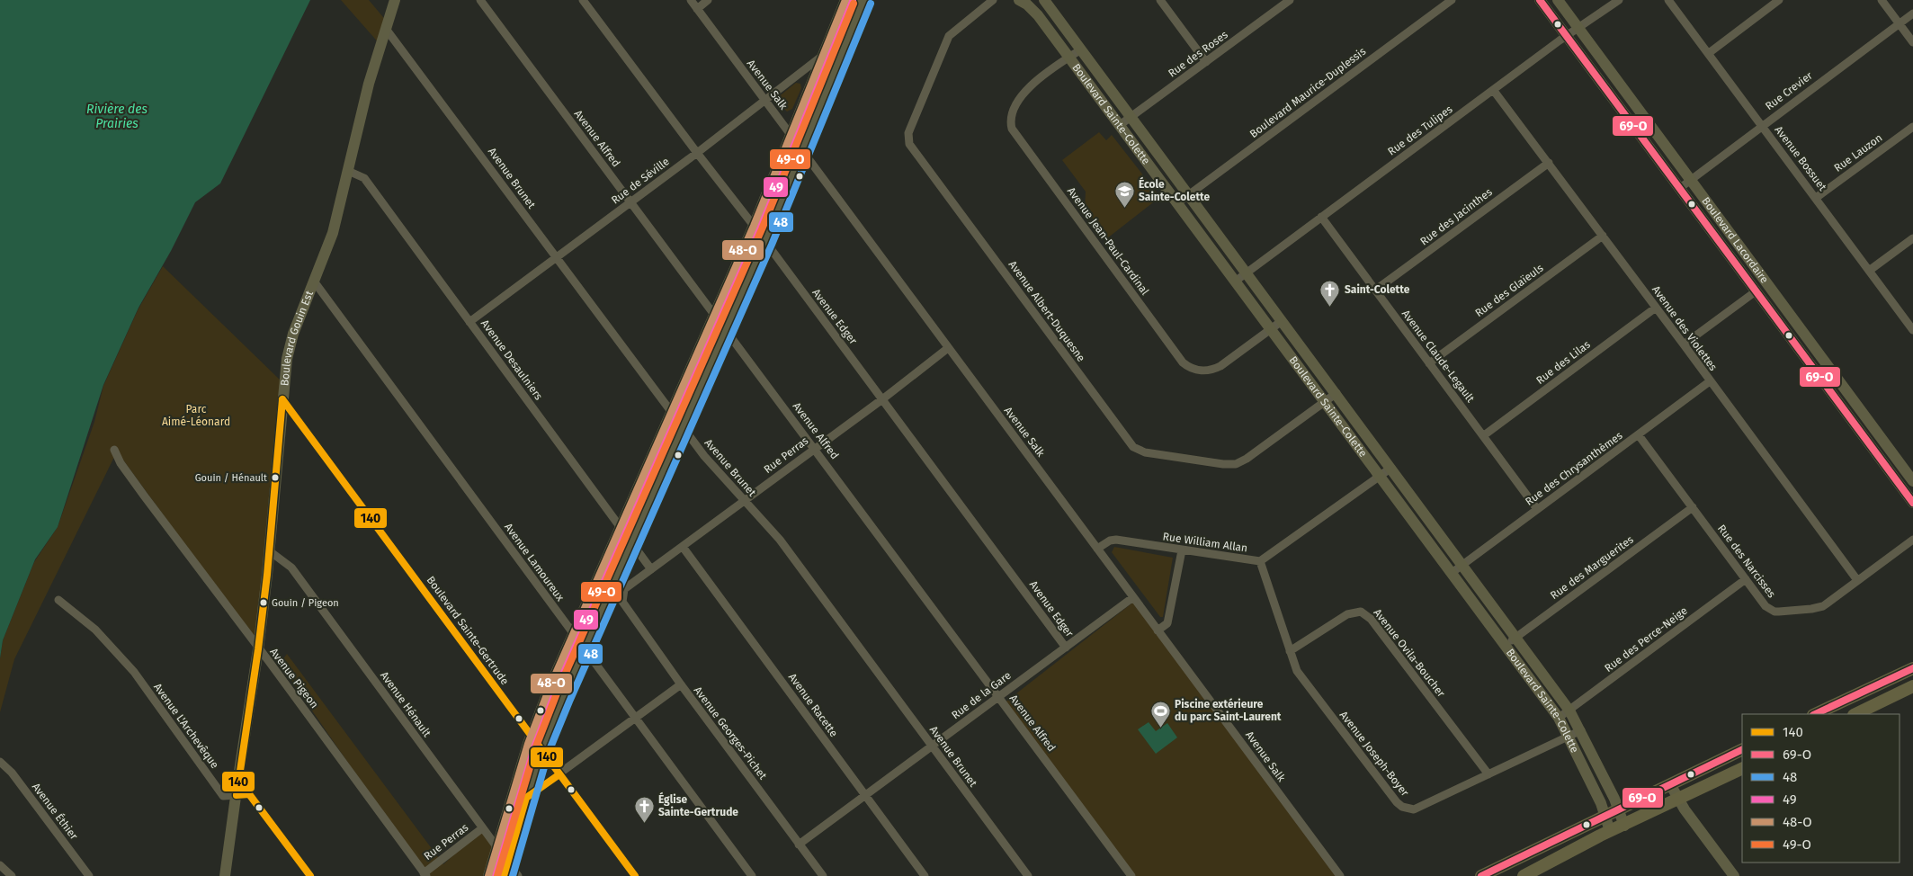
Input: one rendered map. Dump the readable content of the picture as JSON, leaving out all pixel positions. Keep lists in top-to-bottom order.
{
  "streets": {
    "main road": ["Boulevard Sainte-Colette", "Boulevard Lacordaire", "Boulevard Gouin Est"],
    "street": [
      "Rue des Roses",
      "Avenue Salk",
      "Rue Crevier",
      "Boulevard Maurice-Duplessis",
      "Rue des Tulipes",
      "Avenue Alfred",
      "Rue Lauzon",
      "Avenue Bossuet",
      "Avenue Brunet",
      "Rue de Séville",
      "Rue des Jacinthes",
      "Avenue Jean-Paul-Cardinal",
      "Rue des Glaïeuls",
      "Avenue Albert-Duquesne",
      "Avenue Edger",
      "Avenue des Violettes",
      "Avenue Claude-Legault",
      "Avenue Desaulniers",
      "Rue des Lilas",
      "Rue Perras",
      "Rue des Chrysanthèmes",
      "Rue William Allan",
      "Rue des Narcisses",
      "Avenue Lamoureux",
      "Rue des Marguerites",
      "Boulevard Sainte-Gertrude",
      "Rue des Perce-Neige",
      "Avenue Ovila-Boucher",
      "Avenue Pigeon",
      "Rue de la Gare",
      "Avenue Hénault",
      "Avenue Racette",
      "Avenue L'Archevêque",
      "Avenue Georges-Pichet",
      "Avenue Joseph-Boyer",
      "Avenue Éthier"
    ]
  },
  "crossings": [
    ["Rue des Roses", "Boulevard Sainte-Colette"],
    ["Avenue Salk", "Rue de Séville"],
    ["Avenue Salk", "Rue Perras"],
    ["Avenue Salk", "Rue William Allan"],
    ["Avenue Salk", "Rue de la Gare"],
    ["Rue Crevier", "Avenue Bossuet"],
    ["Rue Crevier", "Boulevard Lacordaire"],
    ["Boulevard Maurice-Duplessis", "Boulevard Sainte-Colette"],
    ["Boulevard Sainte-Colette", "Rue des Tulipes"],
    ["Boulevard Sainte-Colette", "Avenue Jean-Paul-Cardinal"],
    ["Boulevard Sainte-Colette", "Avenue Albert-Duquesne"],
    ["Boulevard Sainte-Colette", "Rue des Chrysanthèmes"],
    ["Boulevard Sainte-Colette", "Rue William Allan"],
    ["Boulevard Sainte-Colette", "Rue des Marguerites"],
    ["Boulevard Sainte-Colette", "Rue des Perce-Neige"],
    ["Boulevard Sainte-Colette", "Avenue Joseph-Boyer"],
    ["Rue des Tulipes", "Boulevard Lacordaire"],
    ["Rue des Tulipes", "Avenue des Violettes"],
    ["Rue des Tulipes", "Avenue Claude-Legault"],
    ["Avenue Alfred", "Rue de Séville"],
    ["Avenue Alfred", "Rue Perras"],
    ["Avenue Alfred", "Rue de la Gare"],
    ["Rue Lauzon", "Avenue Bossuet"],
    ["Avenue Brunet", "Rue de Séville"],
    ["Avenue Brunet", "Boulevard Gouin Est"],
    ["Avenue Brunet", "Rue Perras"],
    ["Avenue Brunet", "Rue de la Gare"],
    ["Rue de Séville", "Avenue Edger"],
    ["Rue de Séville", "Avenue Desaulniers"],
    ["Rue des Jacinthes", "Avenue des Violettes"],
    ["Rue des Jacinthes", "Avenue Claude-Legault"],
    ["Rue des Glaïeuls", "Avenue des Violettes"],
    ["Rue des Glaïeuls", "Avenue Claude-Legault"],
    ["Avenue Edger", "Rue Perras"],
    ["Avenue Edger", "Rue de la Gare"],
    ["Avenue des Violettes", "Rue des Lilas"],
    ["Avenue des Violettes", "Rue des Chrysanthèmes"],
    ["Avenue des Violettes", "Rue des Narcisses"],
    ["Boulevard Gouin Est", "Avenue Desaulniers"],
    ["Boulevard Gouin Est", "Avenue Lamoureux"],
    ["Boulevard Gouin Est", "Boulevard Sainte-Gertrude"],
    ["Boulevard Gouin Est", "Avenue Pigeon"],
    ["Boulevard Gouin Est", "Avenue Hénault"],
    ["Boulevard Gouin Est", "Avenue L'Archevêque"],
    ["Avenue Claude-Legault", "Rue des Lilas"],
    ["Avenue Claude-Legault", "Rue des Chrysanthèmes"],
    ["Avenue Desaulniers", "Rue Perras"],
    ["Rue Perras", "Avenue Pigeon"],
    ["Rue Perras", "Avenue Hénault"],
    ["Rue Perras", "Avenue Racette"],
    ["Rue Perras", "Avenue Georges-Pichet"],
    ["Rue des Chrysanthèmes", "Rue des Narcisses"],
    ["Rue William Allan", "Avenue Joseph-Boyer"],
    ["Rue des Narcisses", "Rue des Marguerites"],
    ["Rue des Narcisses", "Rue des Perce-Neige"],
    ["Avenue Ovila-Boucher", "Avenue Joseph-Boyer"],
    ["Rue de la Gare", "Avenue Racette"],
    ["Rue de la Gare", "Avenue Georges-Pichet"]
  ],
  "water": ["Rivière des Prairies"],
  "parks": ["Parc Aimé-Léonard"],
  "places": {
    "school or university": ["École Sainte-Colette"],
    "church": ["Saint-Colette", "Église Sainte-Gertrude"],
    "other": ["Gouin / Hénault", "Gouin / Pigeon"],
    "sports": ["Piscine extérieure du parc Saint-Laurent"]
  },
  "lines": [
    "transit line 69-O",
    "transit line 49",
    "transit line 48-O",
    "transit line 48",
    "transit line 49-O",
    "transit line 140"
  ],
  "legend": [
    "140",
    "69-O",
    "48",
    "49",
    "48-O",
    "49-O"
  ]
}
